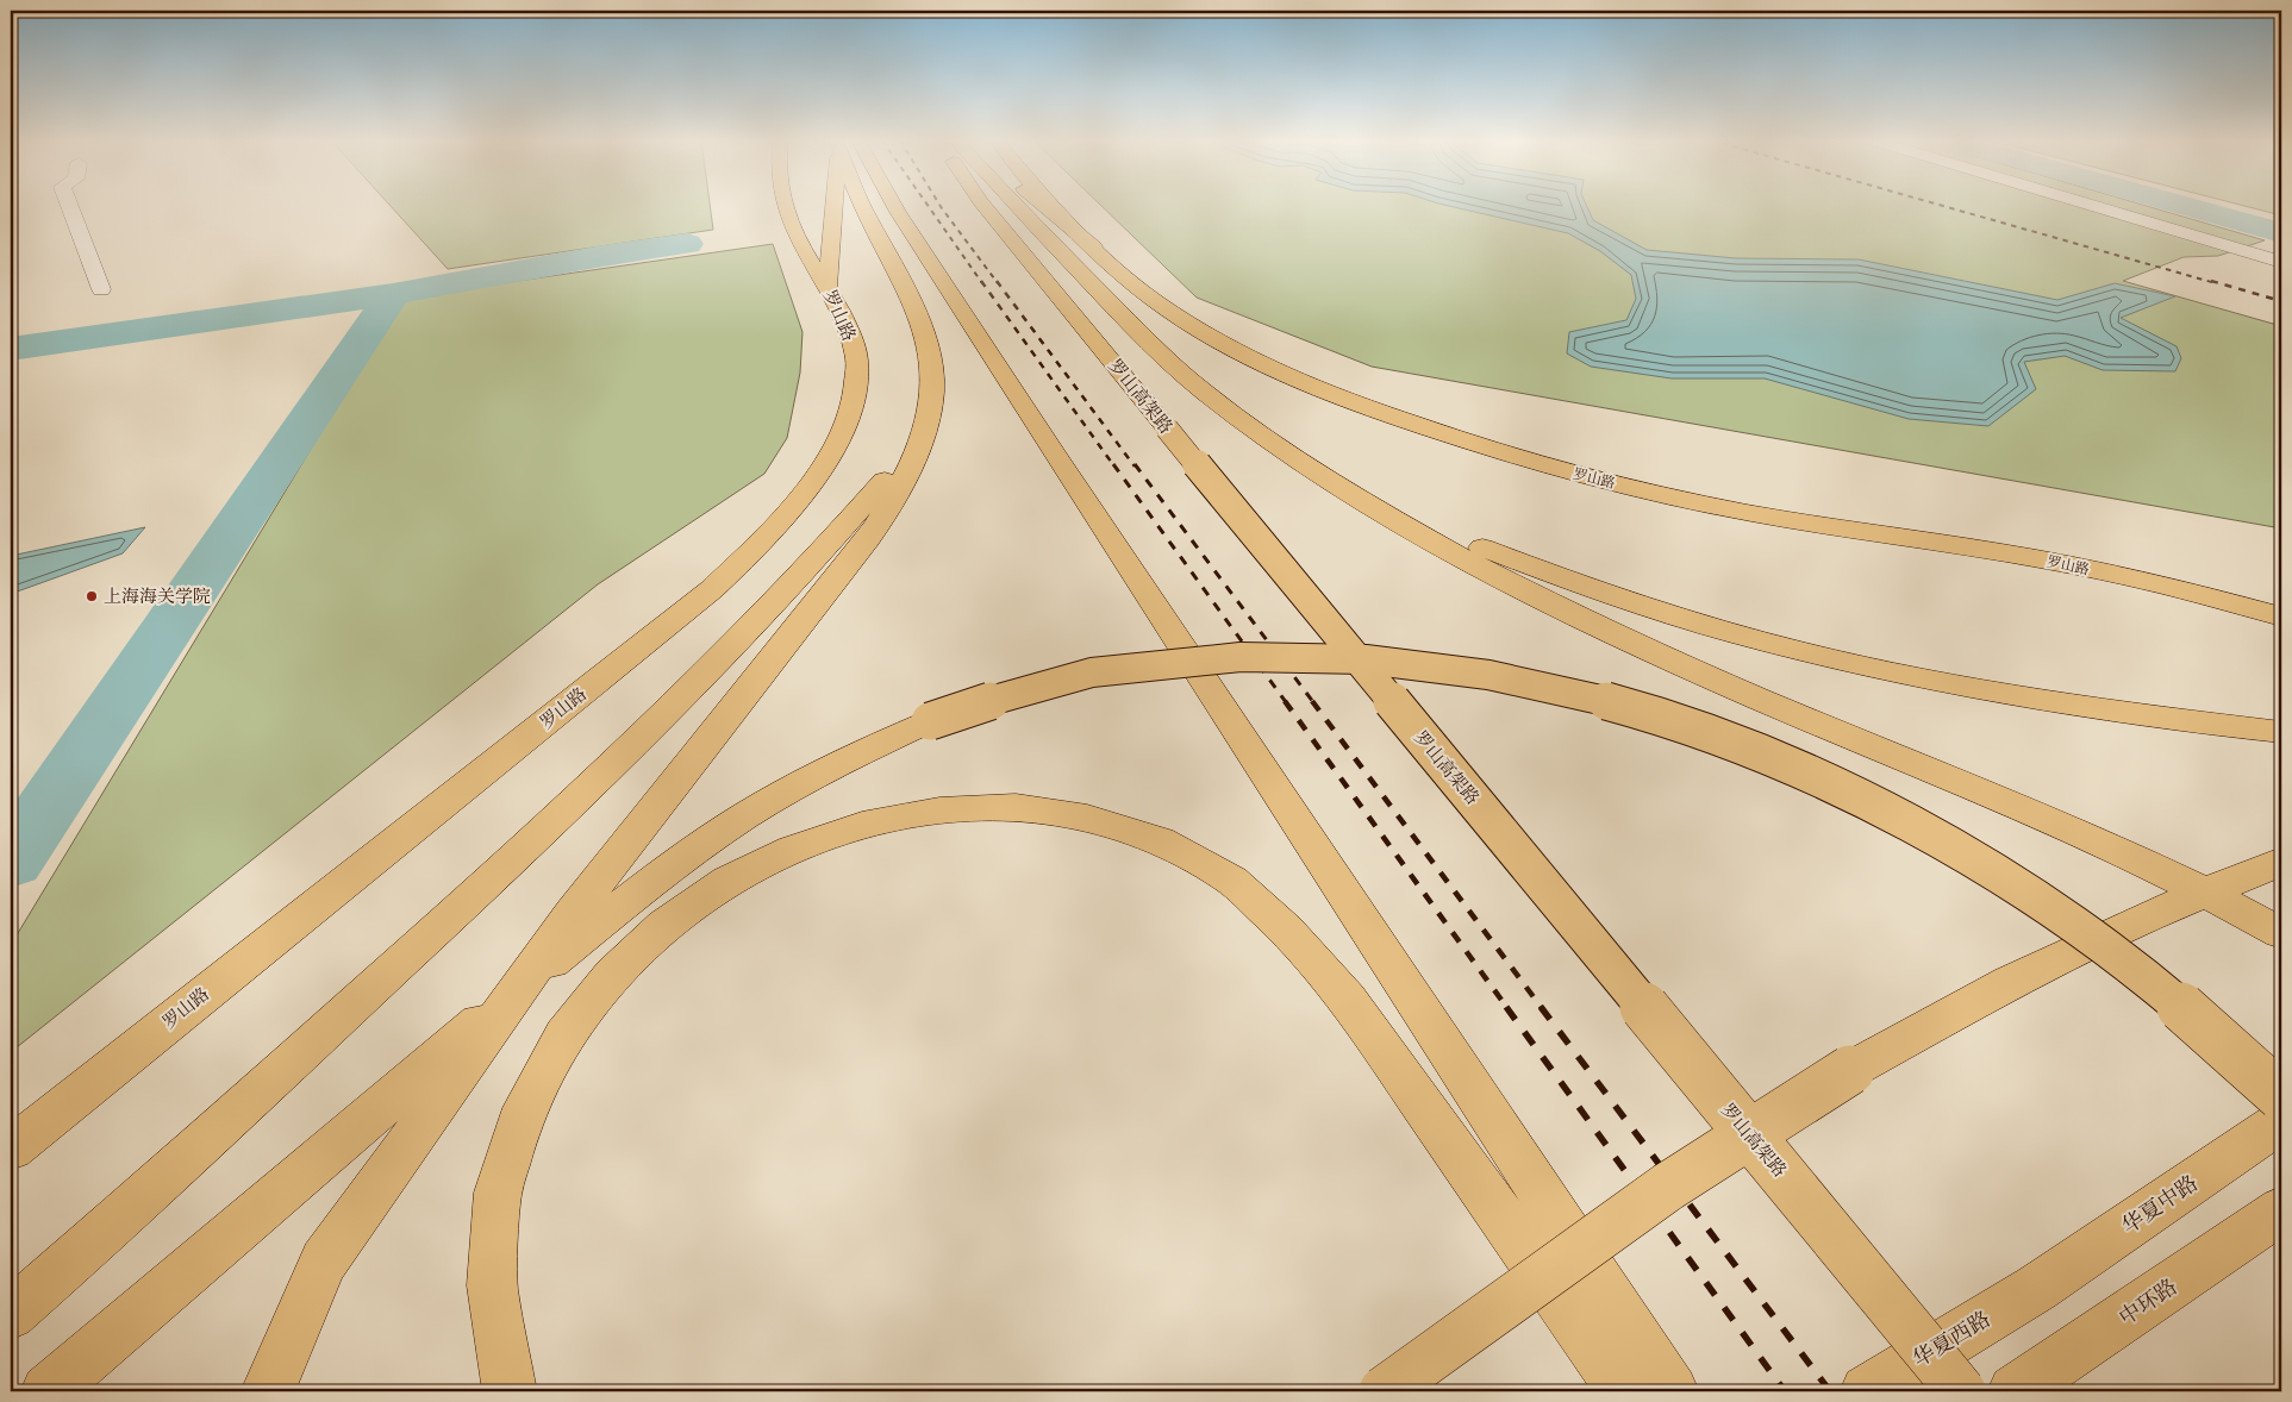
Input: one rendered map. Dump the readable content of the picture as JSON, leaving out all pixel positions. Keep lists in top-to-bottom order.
{
  "streets": {
    "main road": [
      "罗山路",
      "罗山高架路",
      "华夏中路",
      "中环路",
      "华夏西路"
    ]
  },
  "crossings": [
    ["华夏中路", "华夏西路"]
  ],
  "places": ["上海海关学院"]
}
